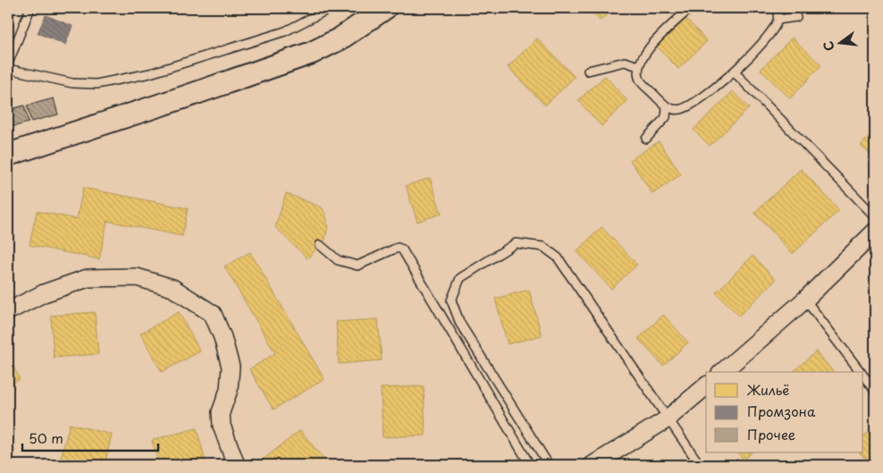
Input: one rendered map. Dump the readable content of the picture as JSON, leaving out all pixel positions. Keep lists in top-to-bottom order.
{
  "legend": ["Жильё", "Промзона", "Прочее"],
  "scale_bar": "50 m",
  "north": "left"
}
